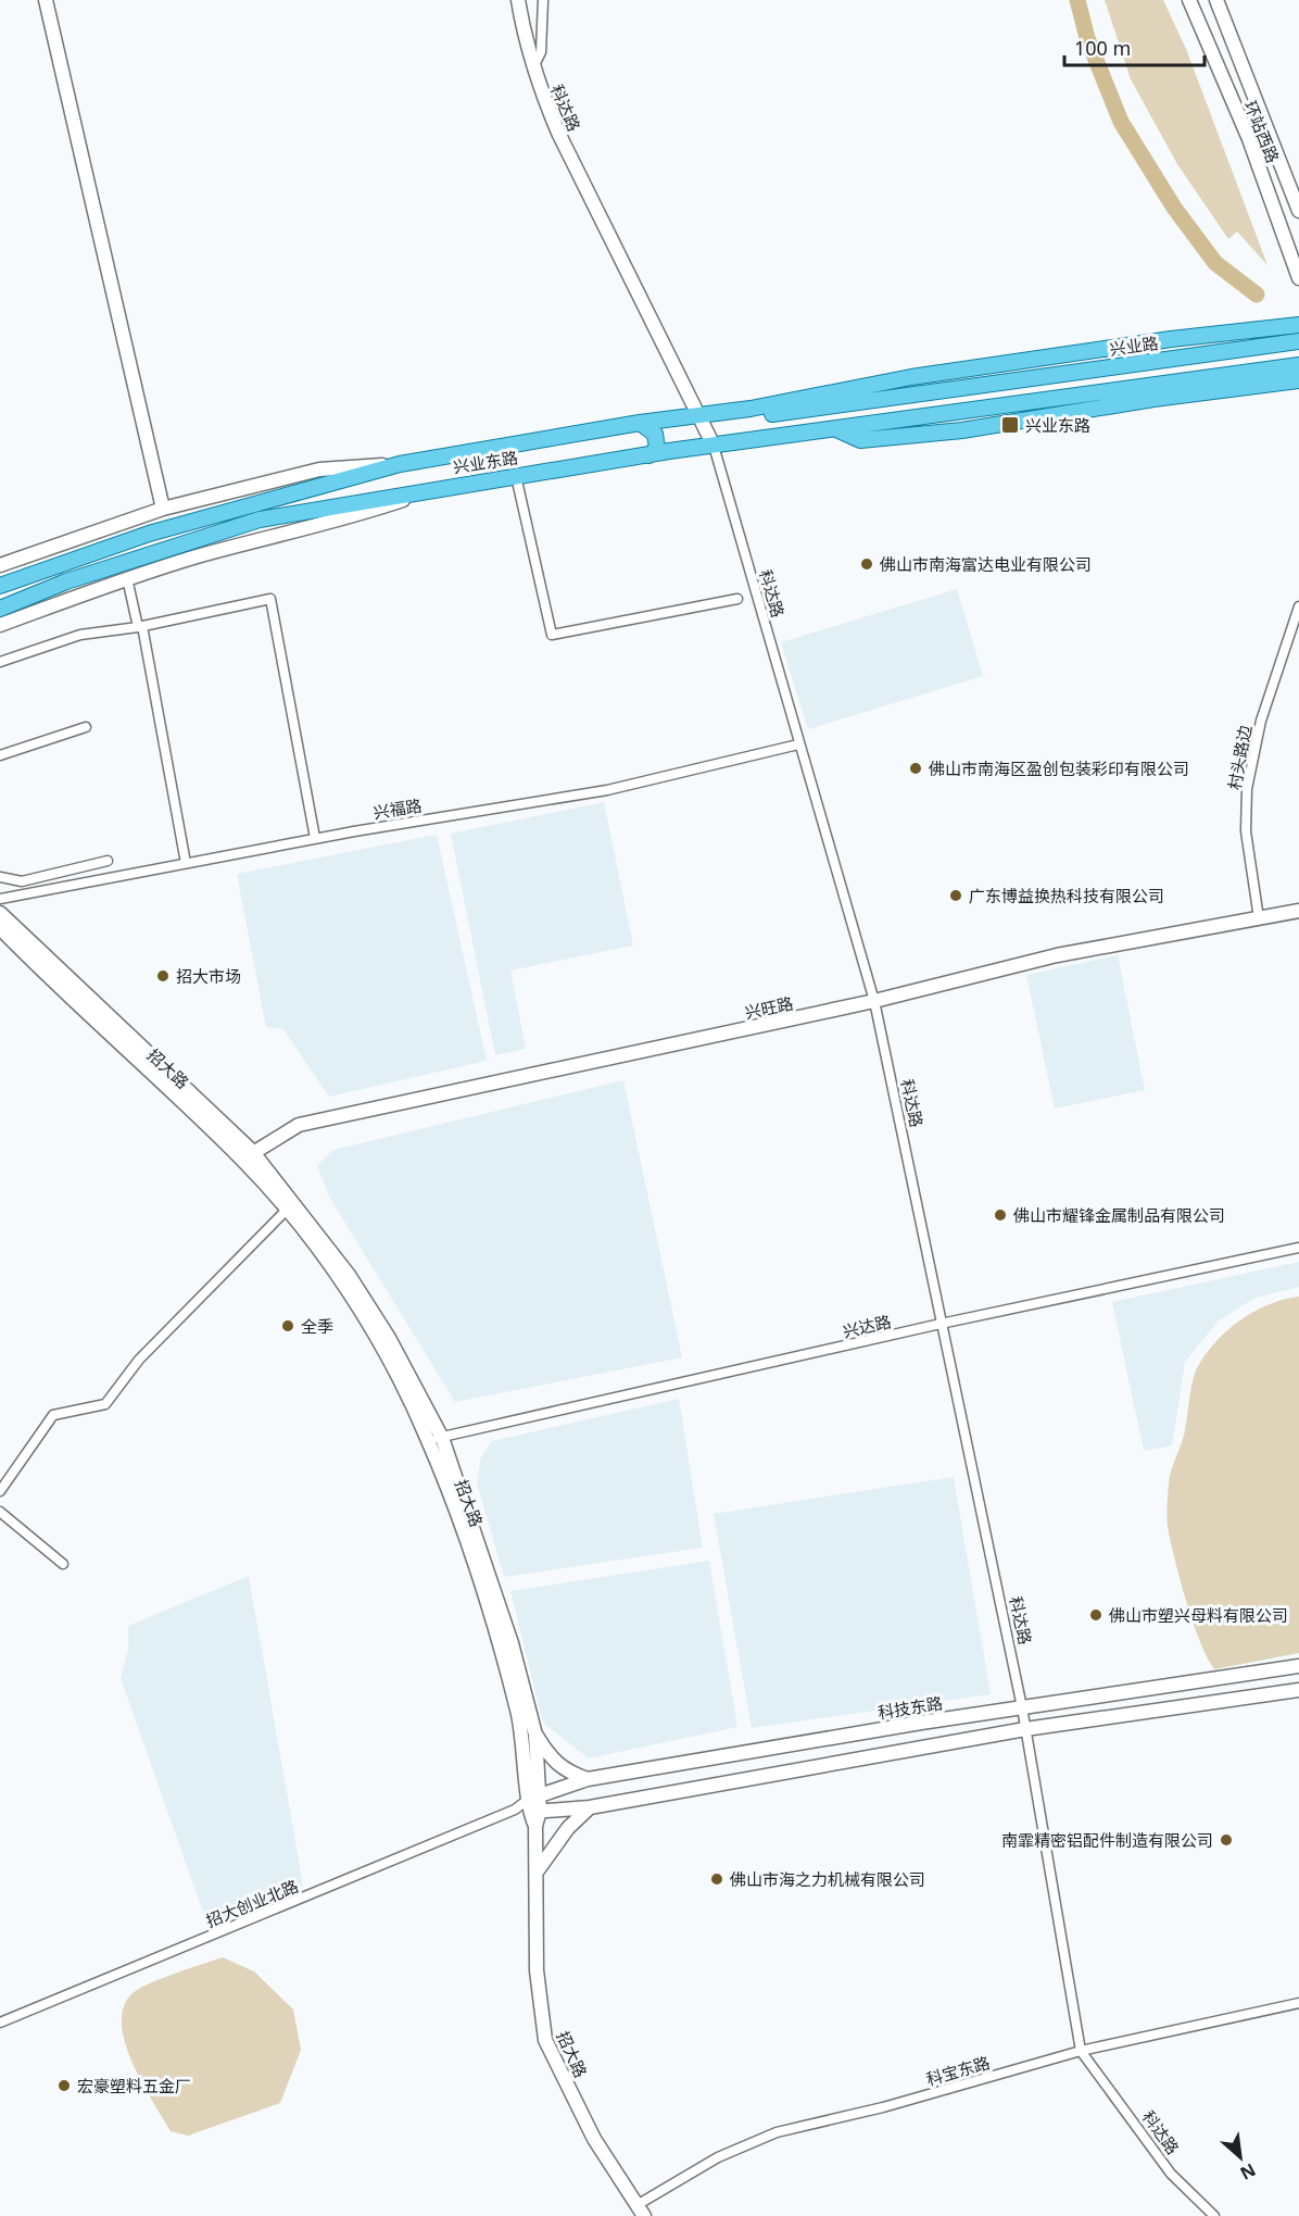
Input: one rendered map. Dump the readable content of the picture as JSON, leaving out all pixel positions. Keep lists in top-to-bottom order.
{
  "streets": {
    "main road": [
      "科达路",
      "环站西路",
      "兴业路",
      "兴业东路",
      "兴旺路",
      "招大路",
      "科技东路"
    ],
    "street": [
      "村头路边",
      "兴福路",
      "兴达路",
      "招大创业北路",
      "科宝东路"
    ]
  },
  "crossings": [
    ["科达路", "兴业东路"],
    ["科达路", "兴福路"],
    ["科达路", "兴旺路"],
    ["科达路", "兴达路"],
    ["科达路", "科技东路"],
    ["科达路", "科宝东路"],
    ["村头路边", "兴旺路"],
    ["兴旺路", "招大路"],
    ["招大路", "兴达路"],
    ["招大路", "科技东路"],
    ["招大路", "招大创业北路"],
    ["招大路", "科宝东路"],
    ["科技东路", "招大创业北路"]
  ],
  "places": {
    "transit": ["兴业东路"],
    "other": [
      "佛山市南海富达电业有限公司",
      "佛山市南海区盈创包装彩印有限公司",
      "广东博益换热科技有限公司",
      "招大市场",
      "佛山市耀锋金属制品有限公司",
      "全季",
      "佛山市塑兴母料有限公司",
      "南霏精密铝配件制造有限公司",
      "佛山市海之力机械有限公司",
      "宏豪塑料五金厂"
    ]
  },
  "scale_bar": "100 m",
  "north": "bottom right"
}
